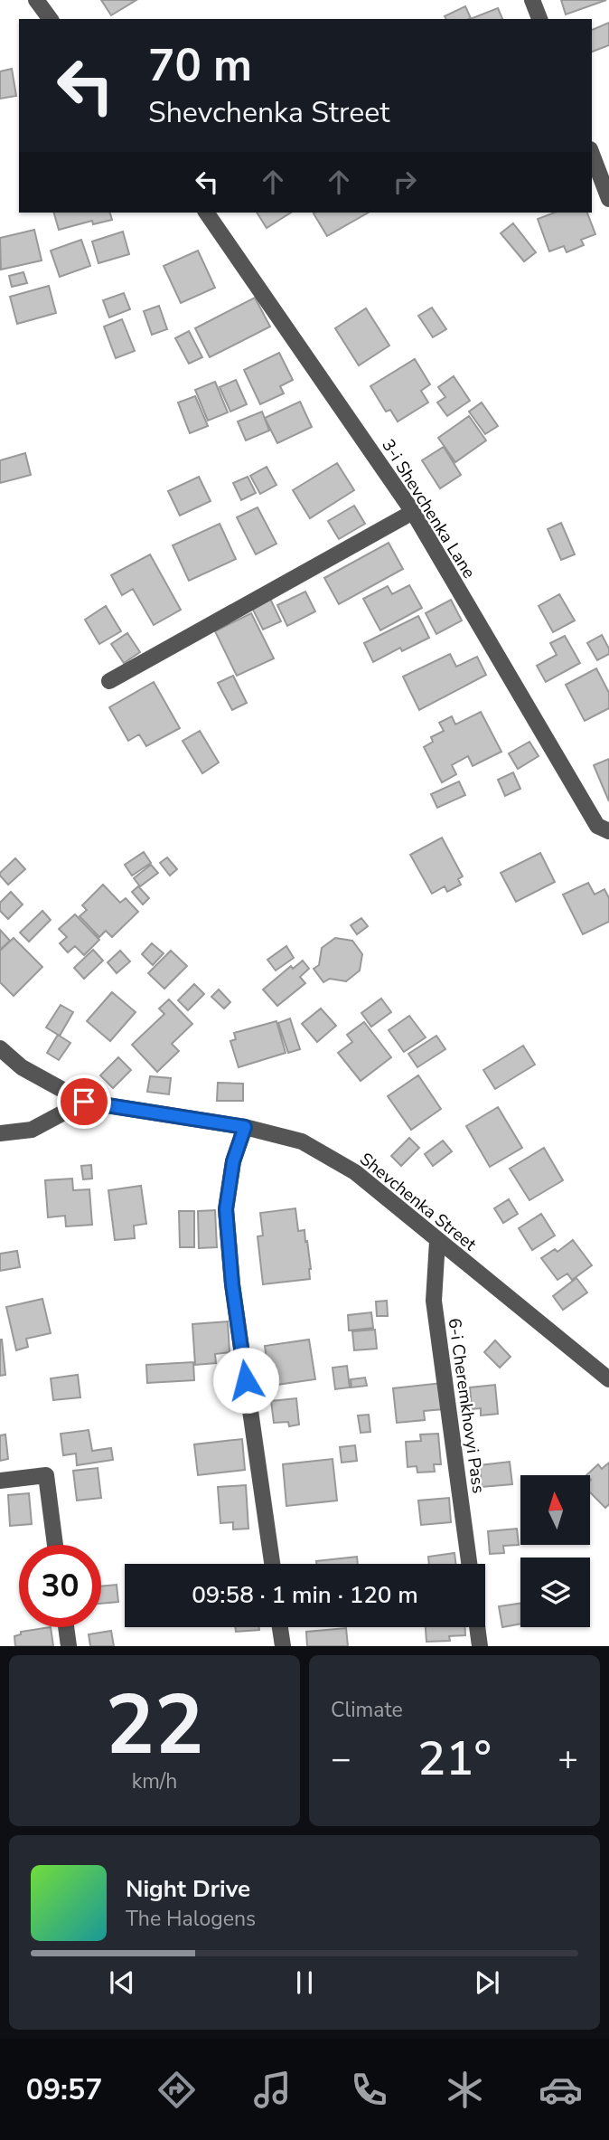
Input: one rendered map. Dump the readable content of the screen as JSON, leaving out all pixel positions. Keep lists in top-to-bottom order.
{
  "streets": {
    "street": ["3-i Shevchenka Lane", "Shevchenka Street", "6-i Cheremkhovyi Pass"]
  },
  "crossings": [
    ["Shevchenka Street", "6-i Cheremkhovyi Pass"]
  ],
  "north": "top",
  "page": {
    "turn": ["70 m", "Shevchenka Street"],
    "limit": "30",
    "trip": "09:58 · 1 min · 120 m",
    "tile": [
      ["22", "km/h"],
      "Climate"
    ],
    "heat": ["−", "21°", "+"],
    "song": ["Night Drive", "The Halogens"],
    "tabs": "09:57"
  }
}
